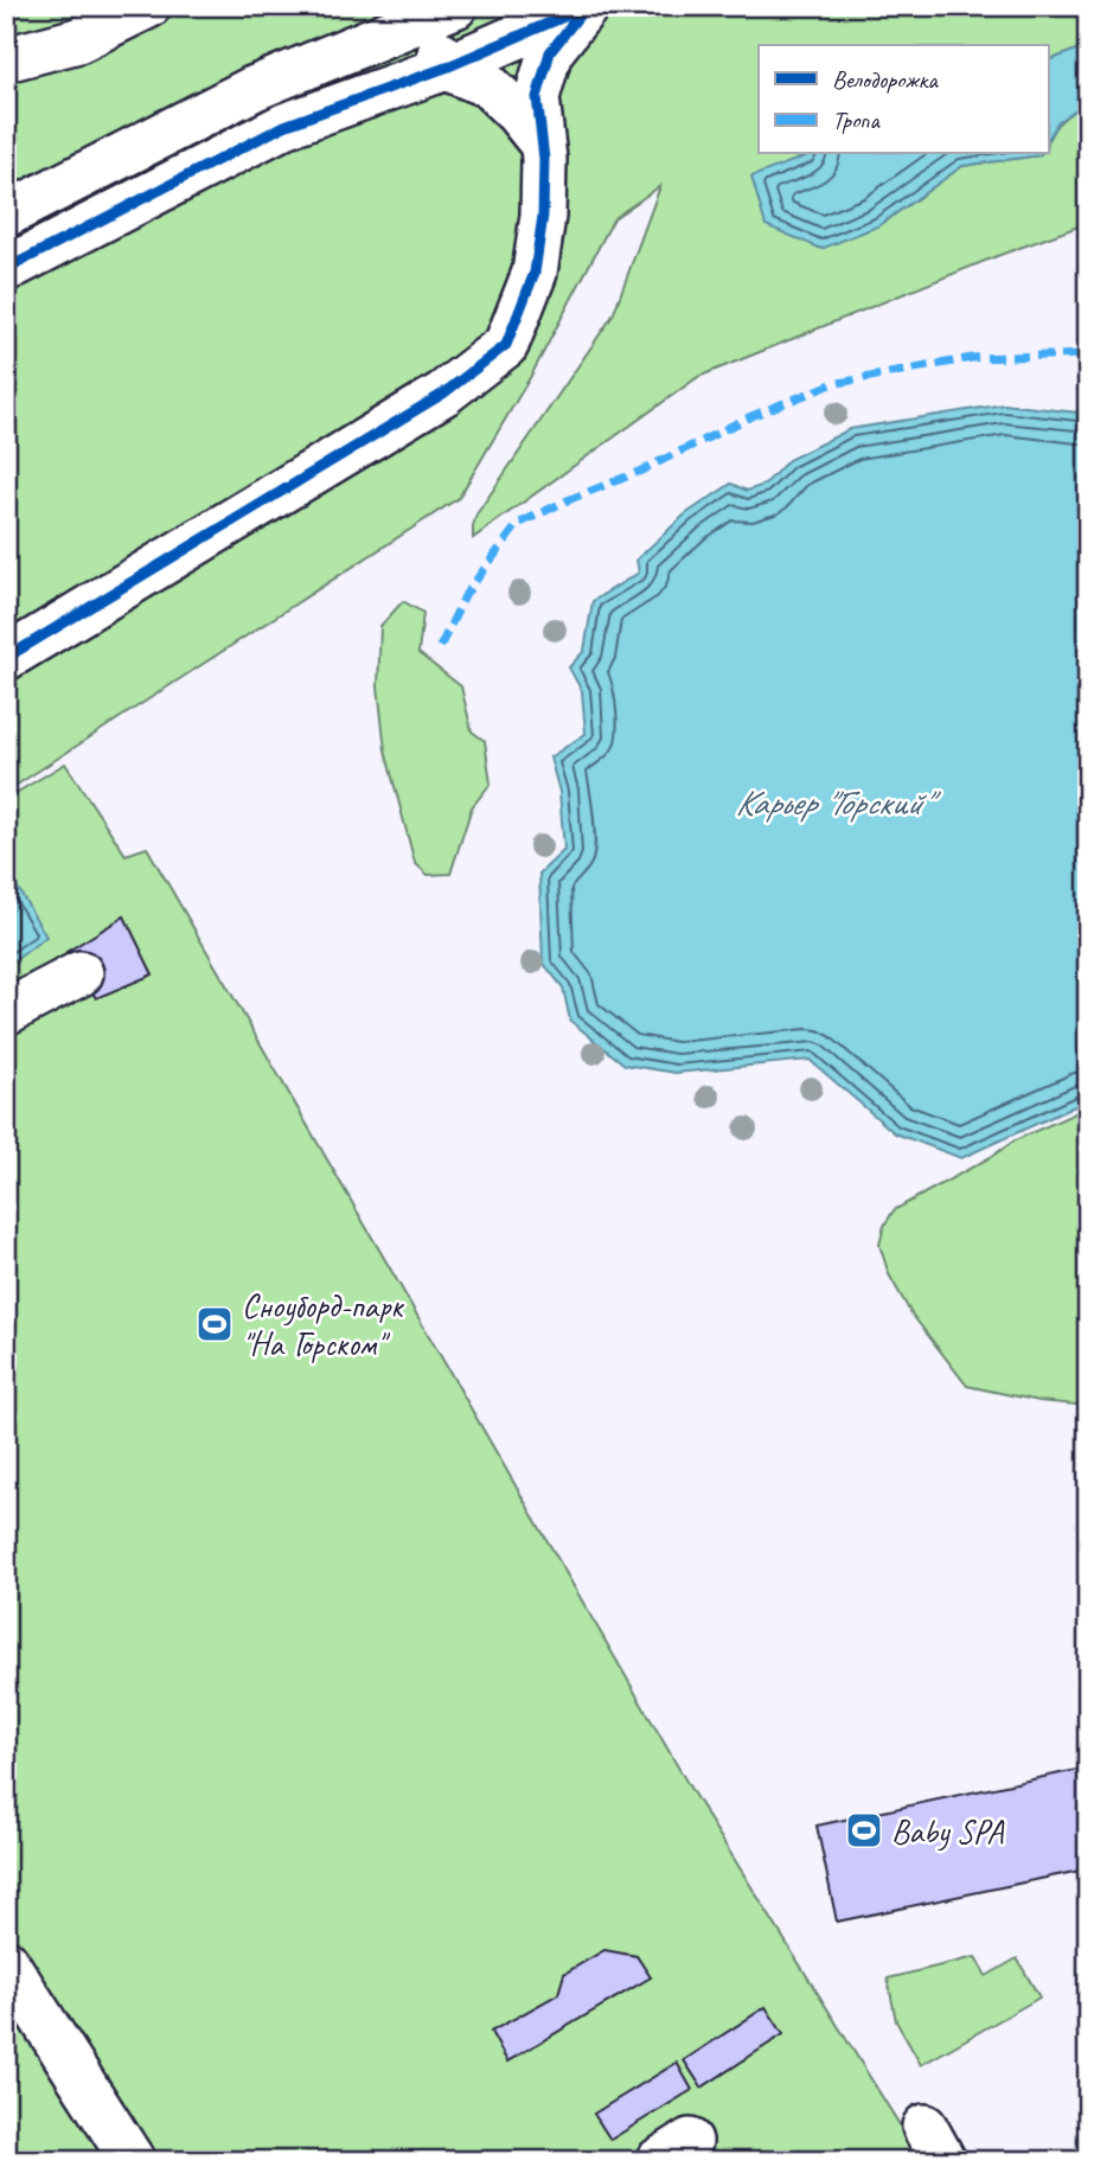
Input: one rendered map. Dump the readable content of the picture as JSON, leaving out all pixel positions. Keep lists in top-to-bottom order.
{
  "water": ["Карьер \"Горский\""],
  "places": {
    "sports": ["Сноуборд-парк \"На Горском\"", "Baby SPA"]
  },
  "legend": ["Велодорожка", "Тропа"]
}
